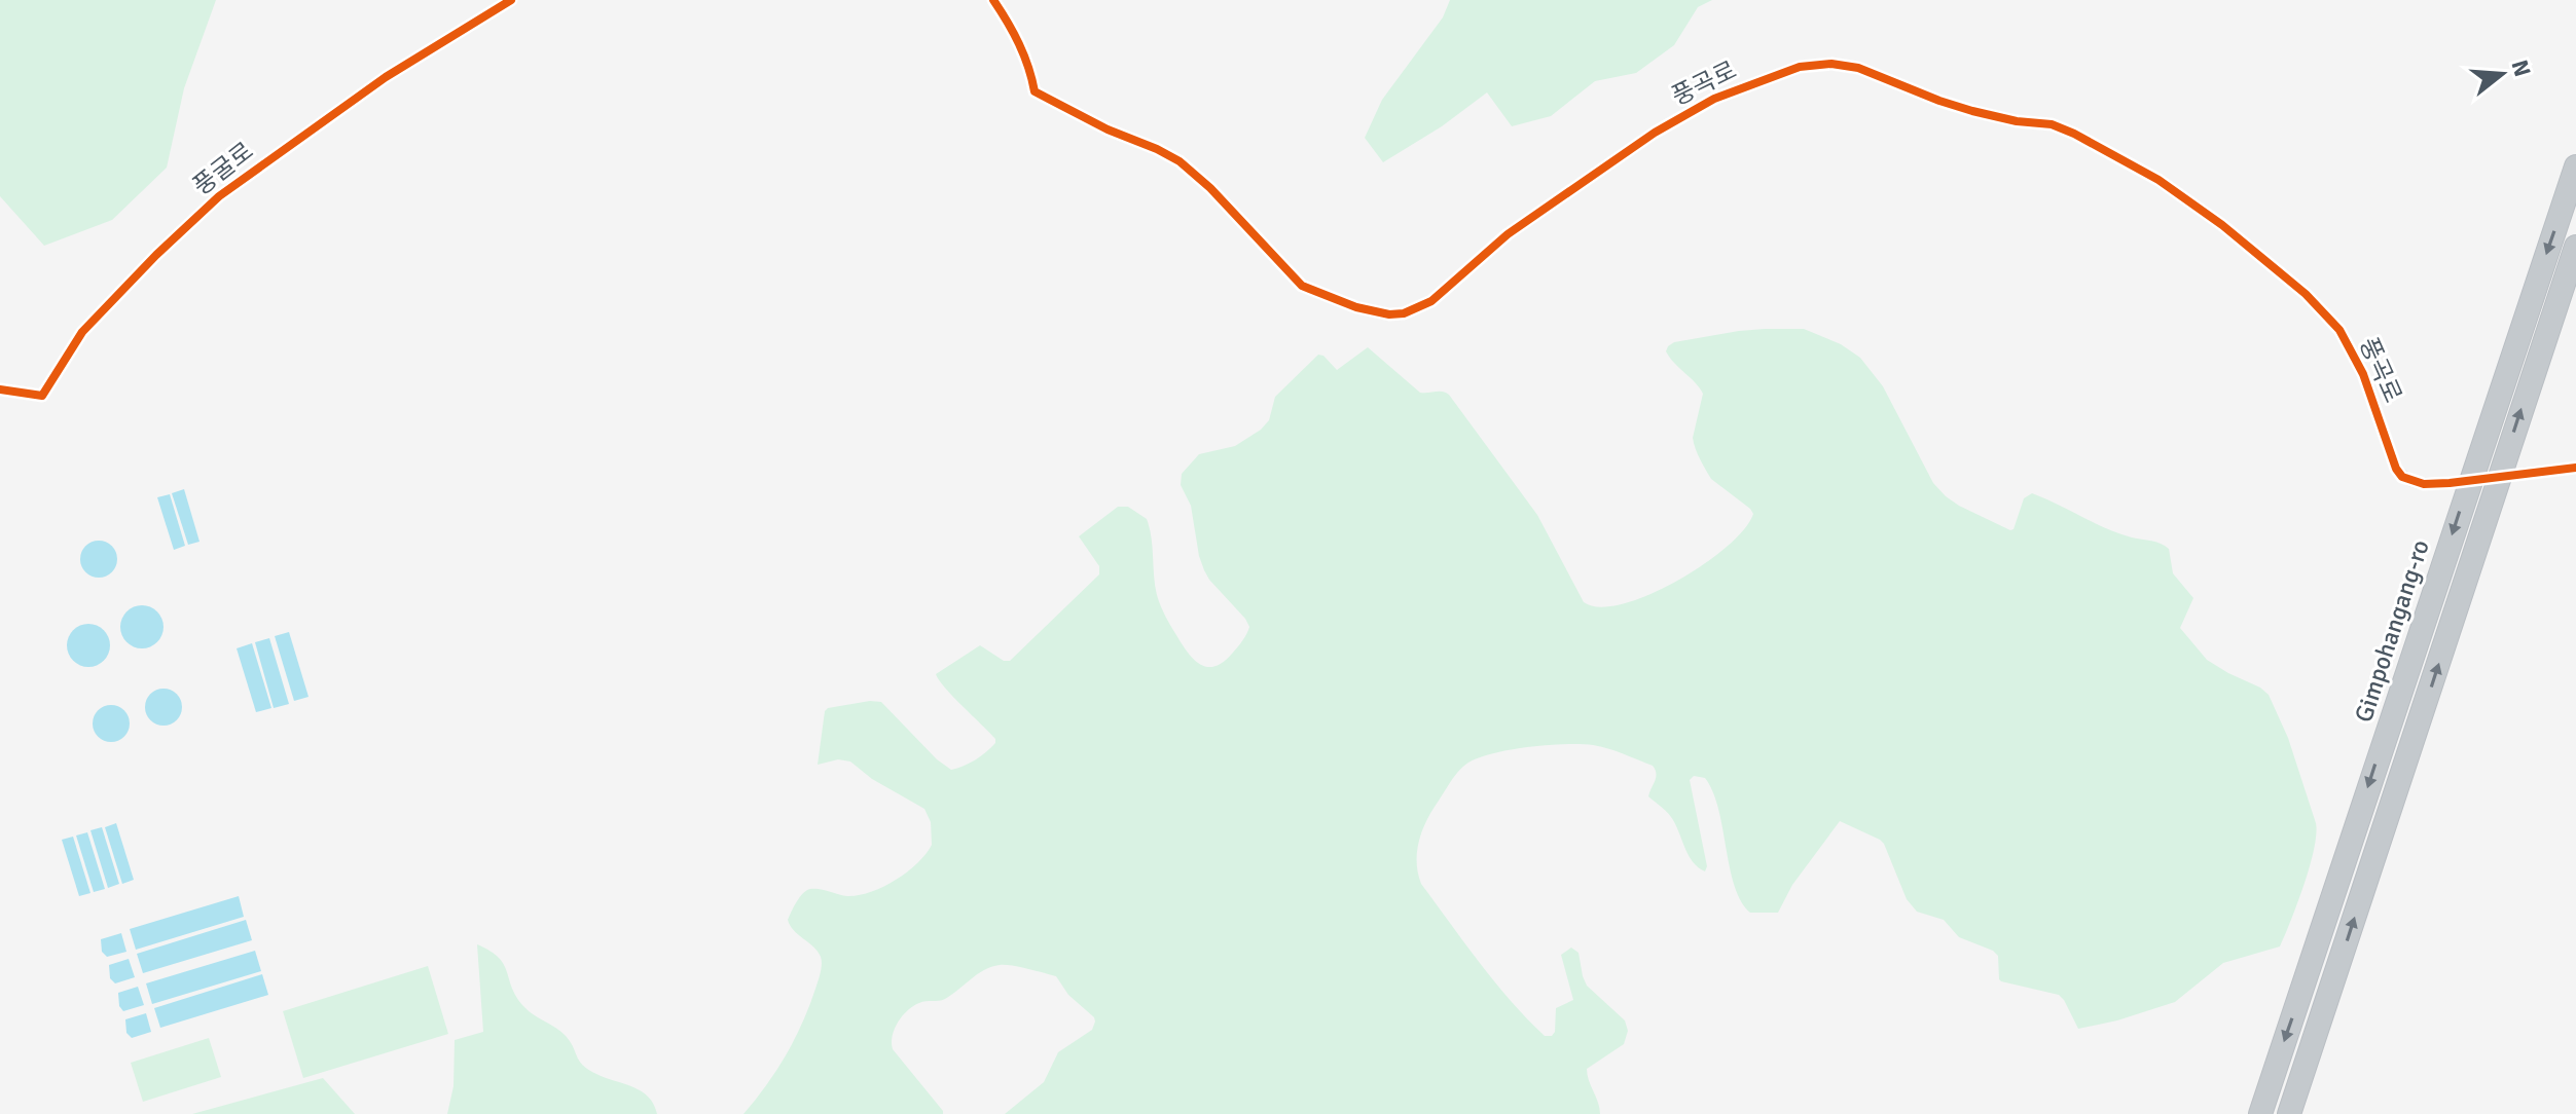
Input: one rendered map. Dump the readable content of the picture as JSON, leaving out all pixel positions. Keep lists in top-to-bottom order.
{
  "streets": {
    "highway": ["Gimpohangang-ro"],
    "street": ["풍곡로", "풍굴로"]
  },
  "north": "right"
}
